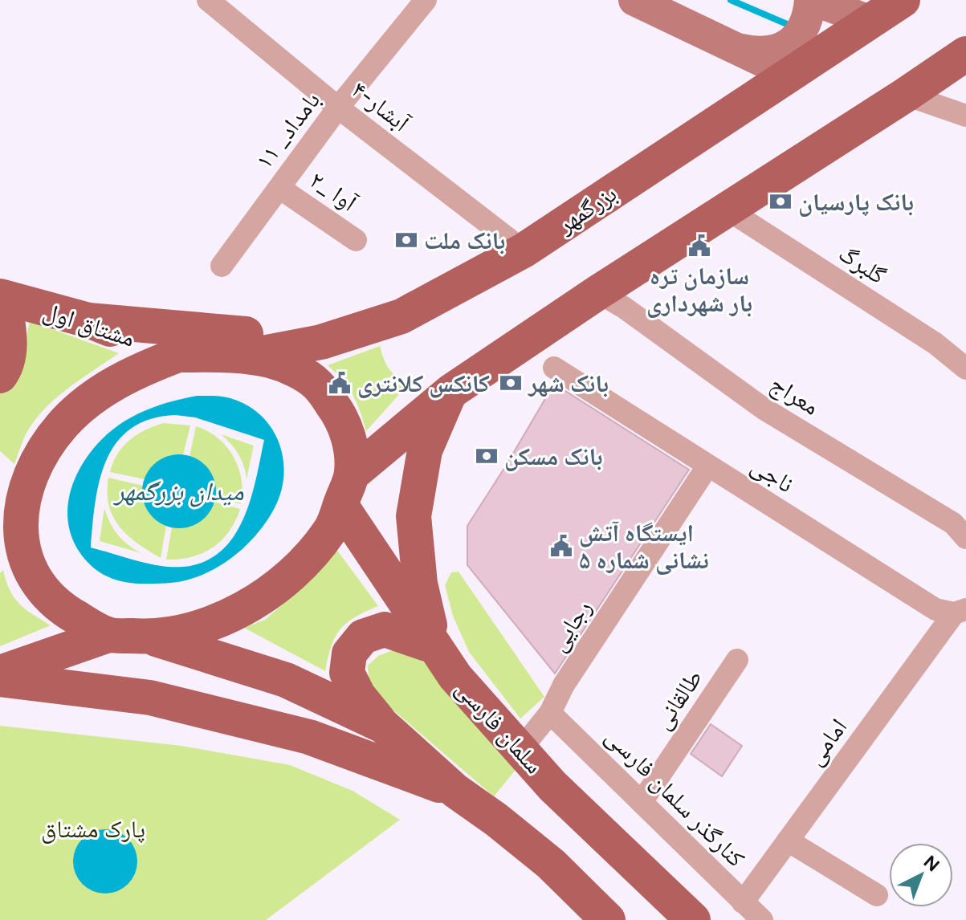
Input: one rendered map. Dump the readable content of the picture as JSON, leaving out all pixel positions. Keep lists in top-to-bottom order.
{
  "streets": {
    "main road": ["بزرگمهر", "مشتاق اول", "سلمان فارسی"],
    "street": [
      "۴-آبشار",
      "۱۱ _بامداد",
      "۲_ آوا",
      "گلبرگ",
      "معراج",
      "ناجی",
      "رجایی",
      "طالقانی",
      "امامی",
      "کنارگذر سلمان فارسی"
    ]
  },
  "crossings": [
    ["۴-آبشار", "۱۱ _بامداد"],
    ["۴-آبشار", "بزرگمهر"],
    ["۱۱ _بامداد", "۲_ آوا"],
    ["ناجی", "رجایی"],
    ["ناجی", "امامی"],
    ["رجایی", "سلمان فارسی"],
    ["رجایی", "کنارگذر سلمان فارسی"],
    ["طالقانی", "کنارگذر سلمان فارسی"],
    ["امامی", "کنارگذر سلمان فارسی"]
  ],
  "water": ["میدان بزرگمهر"],
  "parks": ["پارک مشتاق"],
  "places": {
    "bank": [
      "بانک پارسیان",
      "بانک ملت",
      "بانک شهر",
      "بانک مسکن"
    ],
    "public building": ["سازمان تره بار شهرداری", "کانکس کلانتری", "ایستگاه آتش نشانی شماره ۵"]
  },
  "north": "top right"
}
